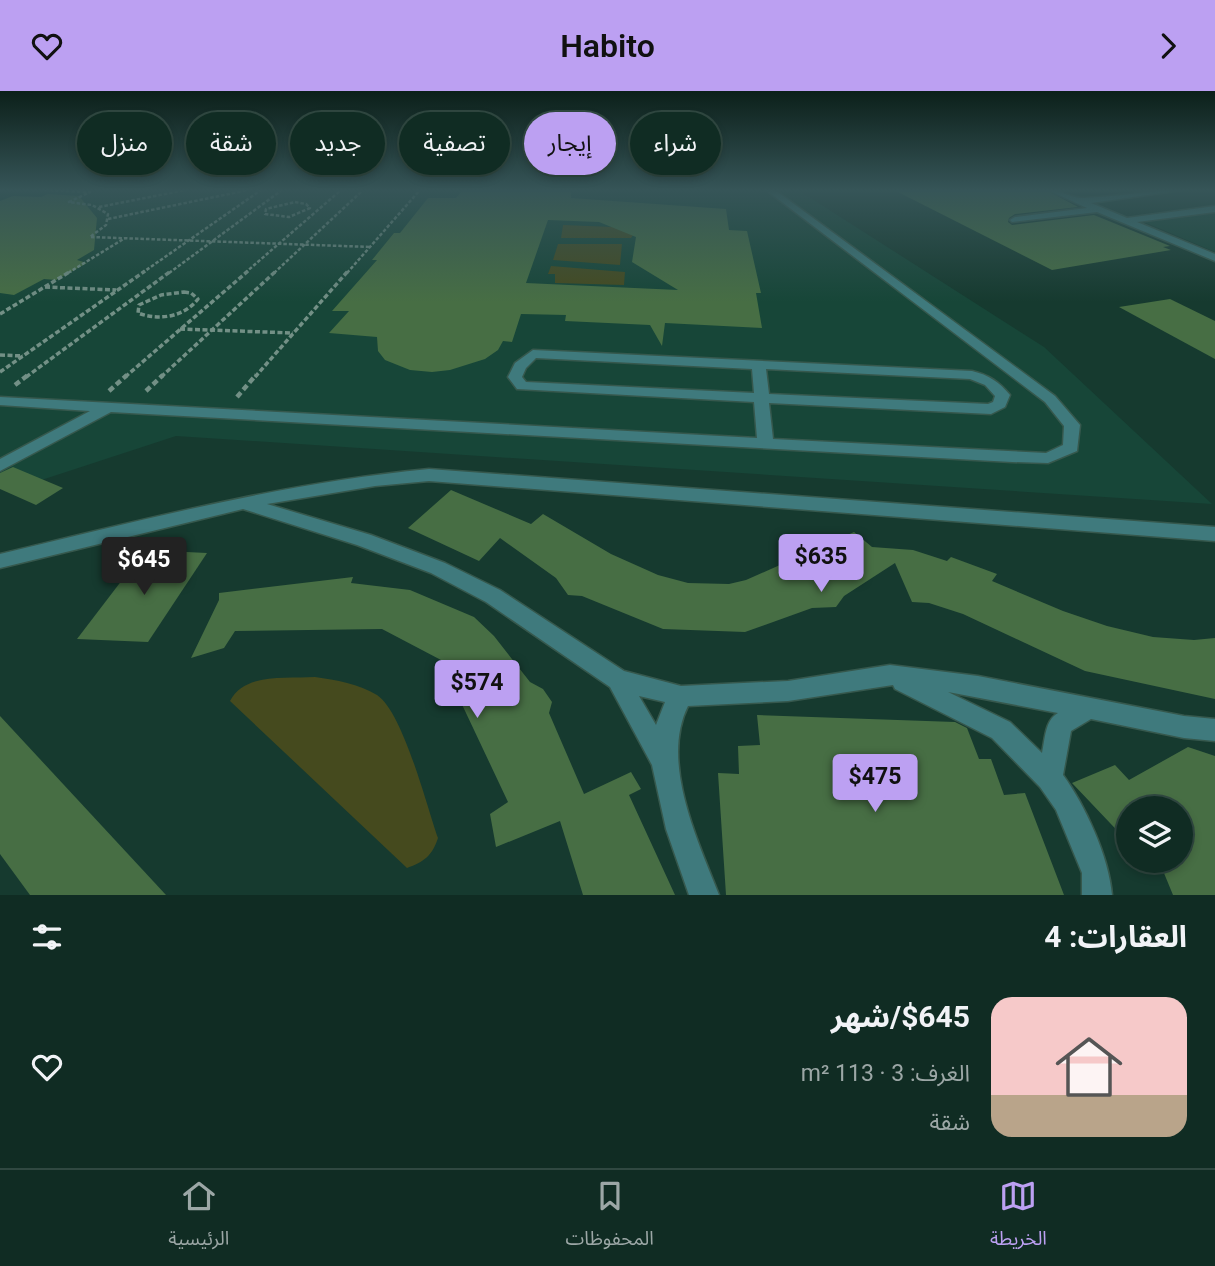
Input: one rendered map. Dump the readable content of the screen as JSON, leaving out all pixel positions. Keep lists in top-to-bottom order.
{
  "page": {
    "header": "Habito",
    "chip": [
      "شراء",
      "إيجار",
      "تصفية",
      "جديد",
      "شقة",
      "منزل"
    ],
    "price": [
      "$635",
      "$645",
      "$574",
      "$475"
    ],
    "heading": "العقارات: 4",
    "list": [
      {
        "name": "$645/شهر",
        "note": "الغرف: 3 · 113 m² · شقة"
      }
    ],
    "tabs": ["الخريطة", "المحفوظات", "الرئيسية"]
  }
}
